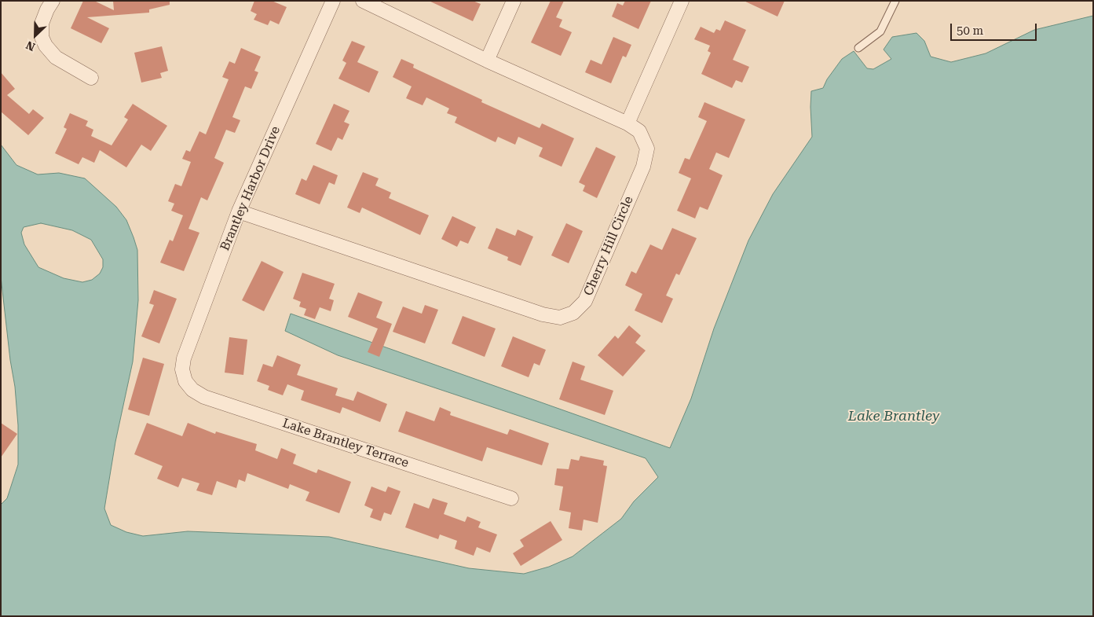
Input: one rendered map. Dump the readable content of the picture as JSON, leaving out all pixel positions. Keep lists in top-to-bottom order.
{
  "streets": {
    "street": ["Brantley Harbor Drive", "Cherry Hill Circle", "Lake Brantley Terrace"]
  },
  "crossings": [
    ["Brantley Harbor Drive", "Cherry Hill Circle"],
    ["Brantley Harbor Drive", "Lake Brantley Terrace"]
  ],
  "water": ["Lake Brantley"],
  "scale_bar": "50 m",
  "north": "bottom left"
}
